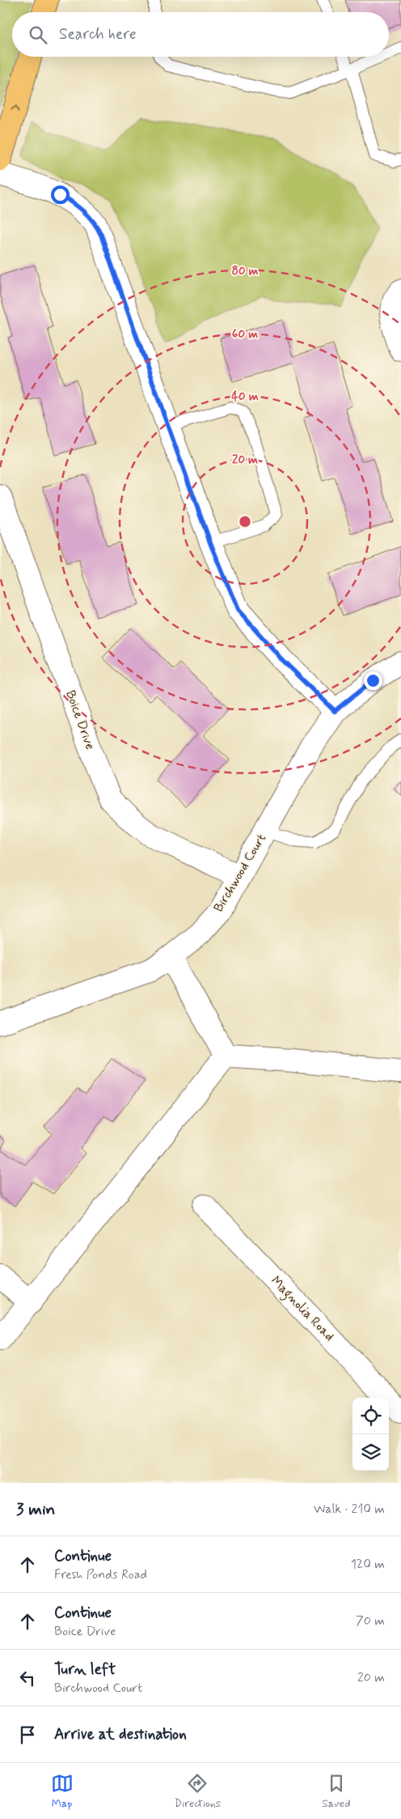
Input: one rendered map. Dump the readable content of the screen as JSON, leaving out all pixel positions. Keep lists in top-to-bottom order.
{
  "streets": {
    "street": ["Boice Drive", "Birchwood Court", "Magnolia Road"]
  },
  "crossings": [
    ["Boice Drive", "Birchwood Court"]
  ],
  "page": {
    "search": "Search here",
    "heading": ["3 min", "Walk · 210 m"],
    "list": [
      ["Continue", "Fresh Ponds Road", "120 m"],
      ["Continue", "Boice Drive", "70 m"],
      ["Turn left", "Birchwood Court", "20 m"],
      "Arrive at destination"
    ],
    "nav": ["Map", "Directions", "Saved"]
  },
  "rings": [
    "80 m",
    "60 m",
    "40 m",
    "20 m"
  ]
}
